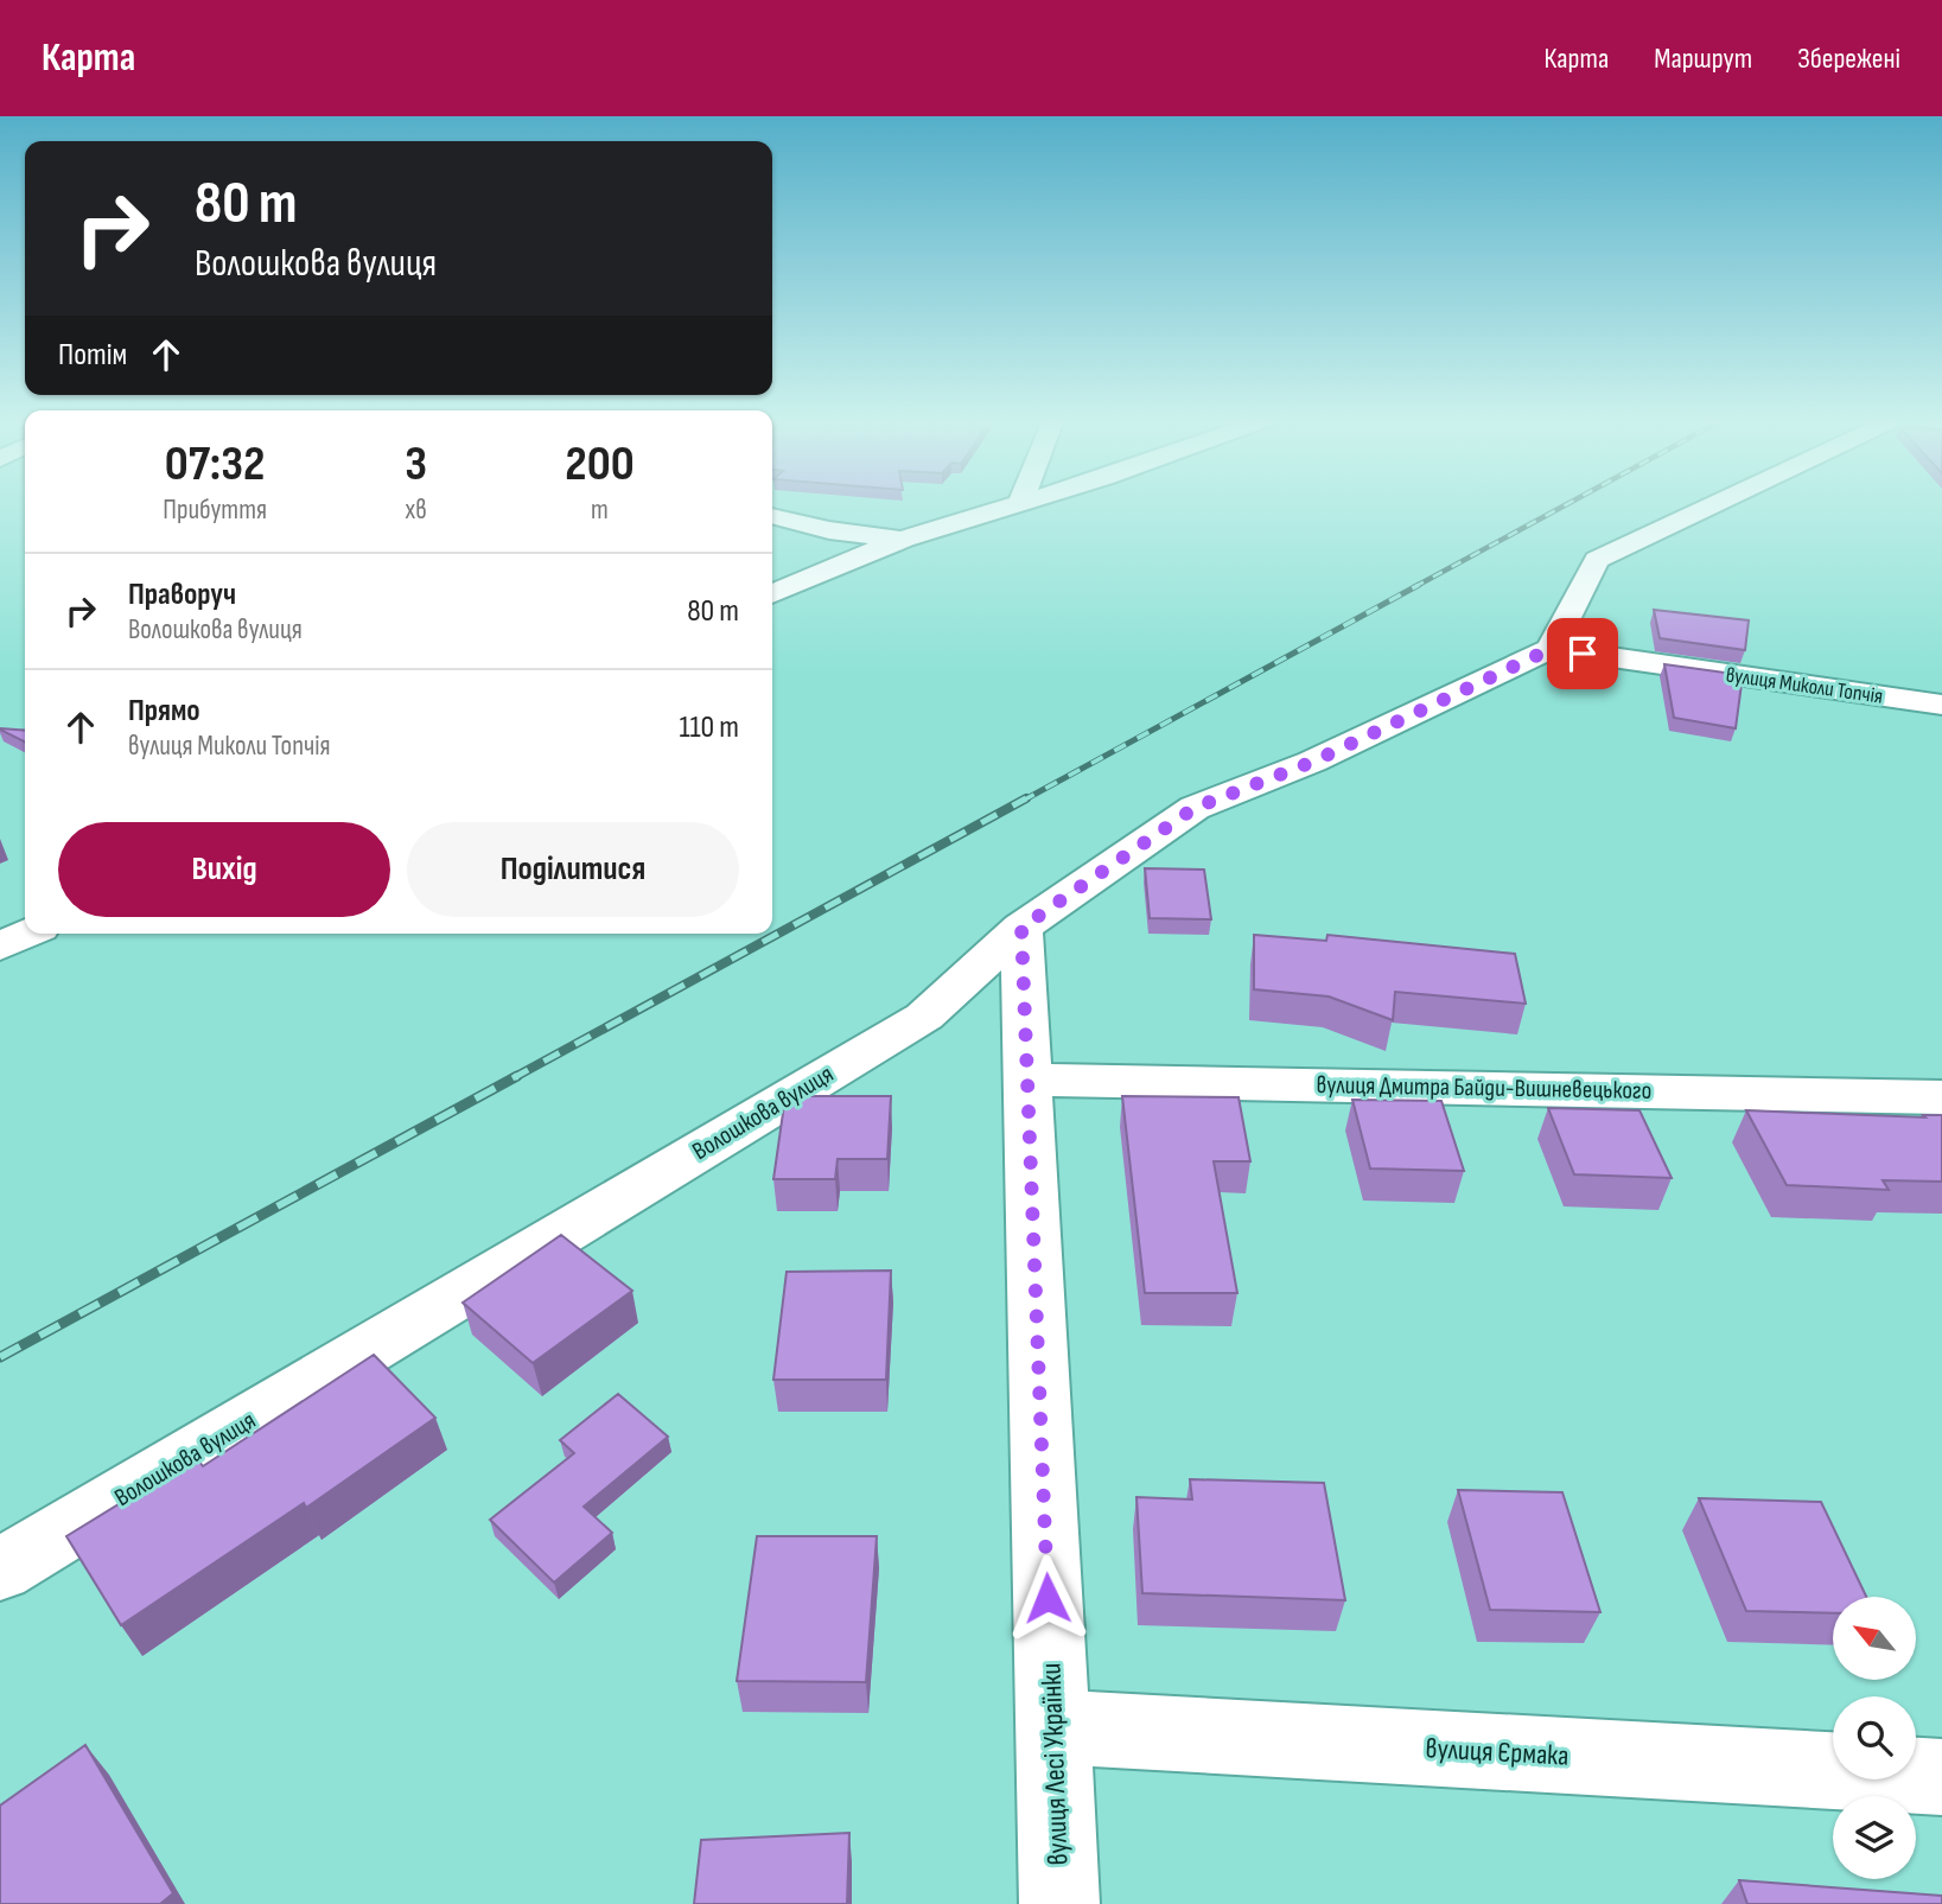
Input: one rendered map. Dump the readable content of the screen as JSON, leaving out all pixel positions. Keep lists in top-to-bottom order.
{
  "streets": {
    "street": [
      "вулиця Миколи Топчія",
      "вулиця Дмитра Байди-Вишневецького",
      "Волошкова вулиця",
      "вулиця Єрмака",
      "вулиця Лесі Українки"
    ]
  },
  "crossings": [
    ["вулиця Миколи Топчія", "Волошкова вулиця"],
    ["вулиця Дмитра Байди-Вишневецького", "вулиця Лесі Українки"],
    ["Волошкова вулиця", "вулиця Лесі Українки"],
    ["вулиця Єрмака", "вулиця Лесі Українки"]
  ],
  "north": "top left",
  "page": {
    "header": "Карта",
    "nav": ["Карта", "Маршрут", "Збережені"],
    "turn": ["80 m", "Волошкова вулиця"],
    "then": "Потім",
    "eta": [
      "07:32",
      "Прибуття",
      "3",
      "хв",
      "200",
      "m"
    ],
    "list": [
      {
        "name": "Праворуч",
        "note": "Волошкова вулиця",
        "value": "80 m"
      },
      {
        "name": "Прямо",
        "note": "вулиця Миколи Топчія",
        "value": "110 m"
      }
    ],
    "buttons": ["Вихід", "Поділитися"]
  }
}
